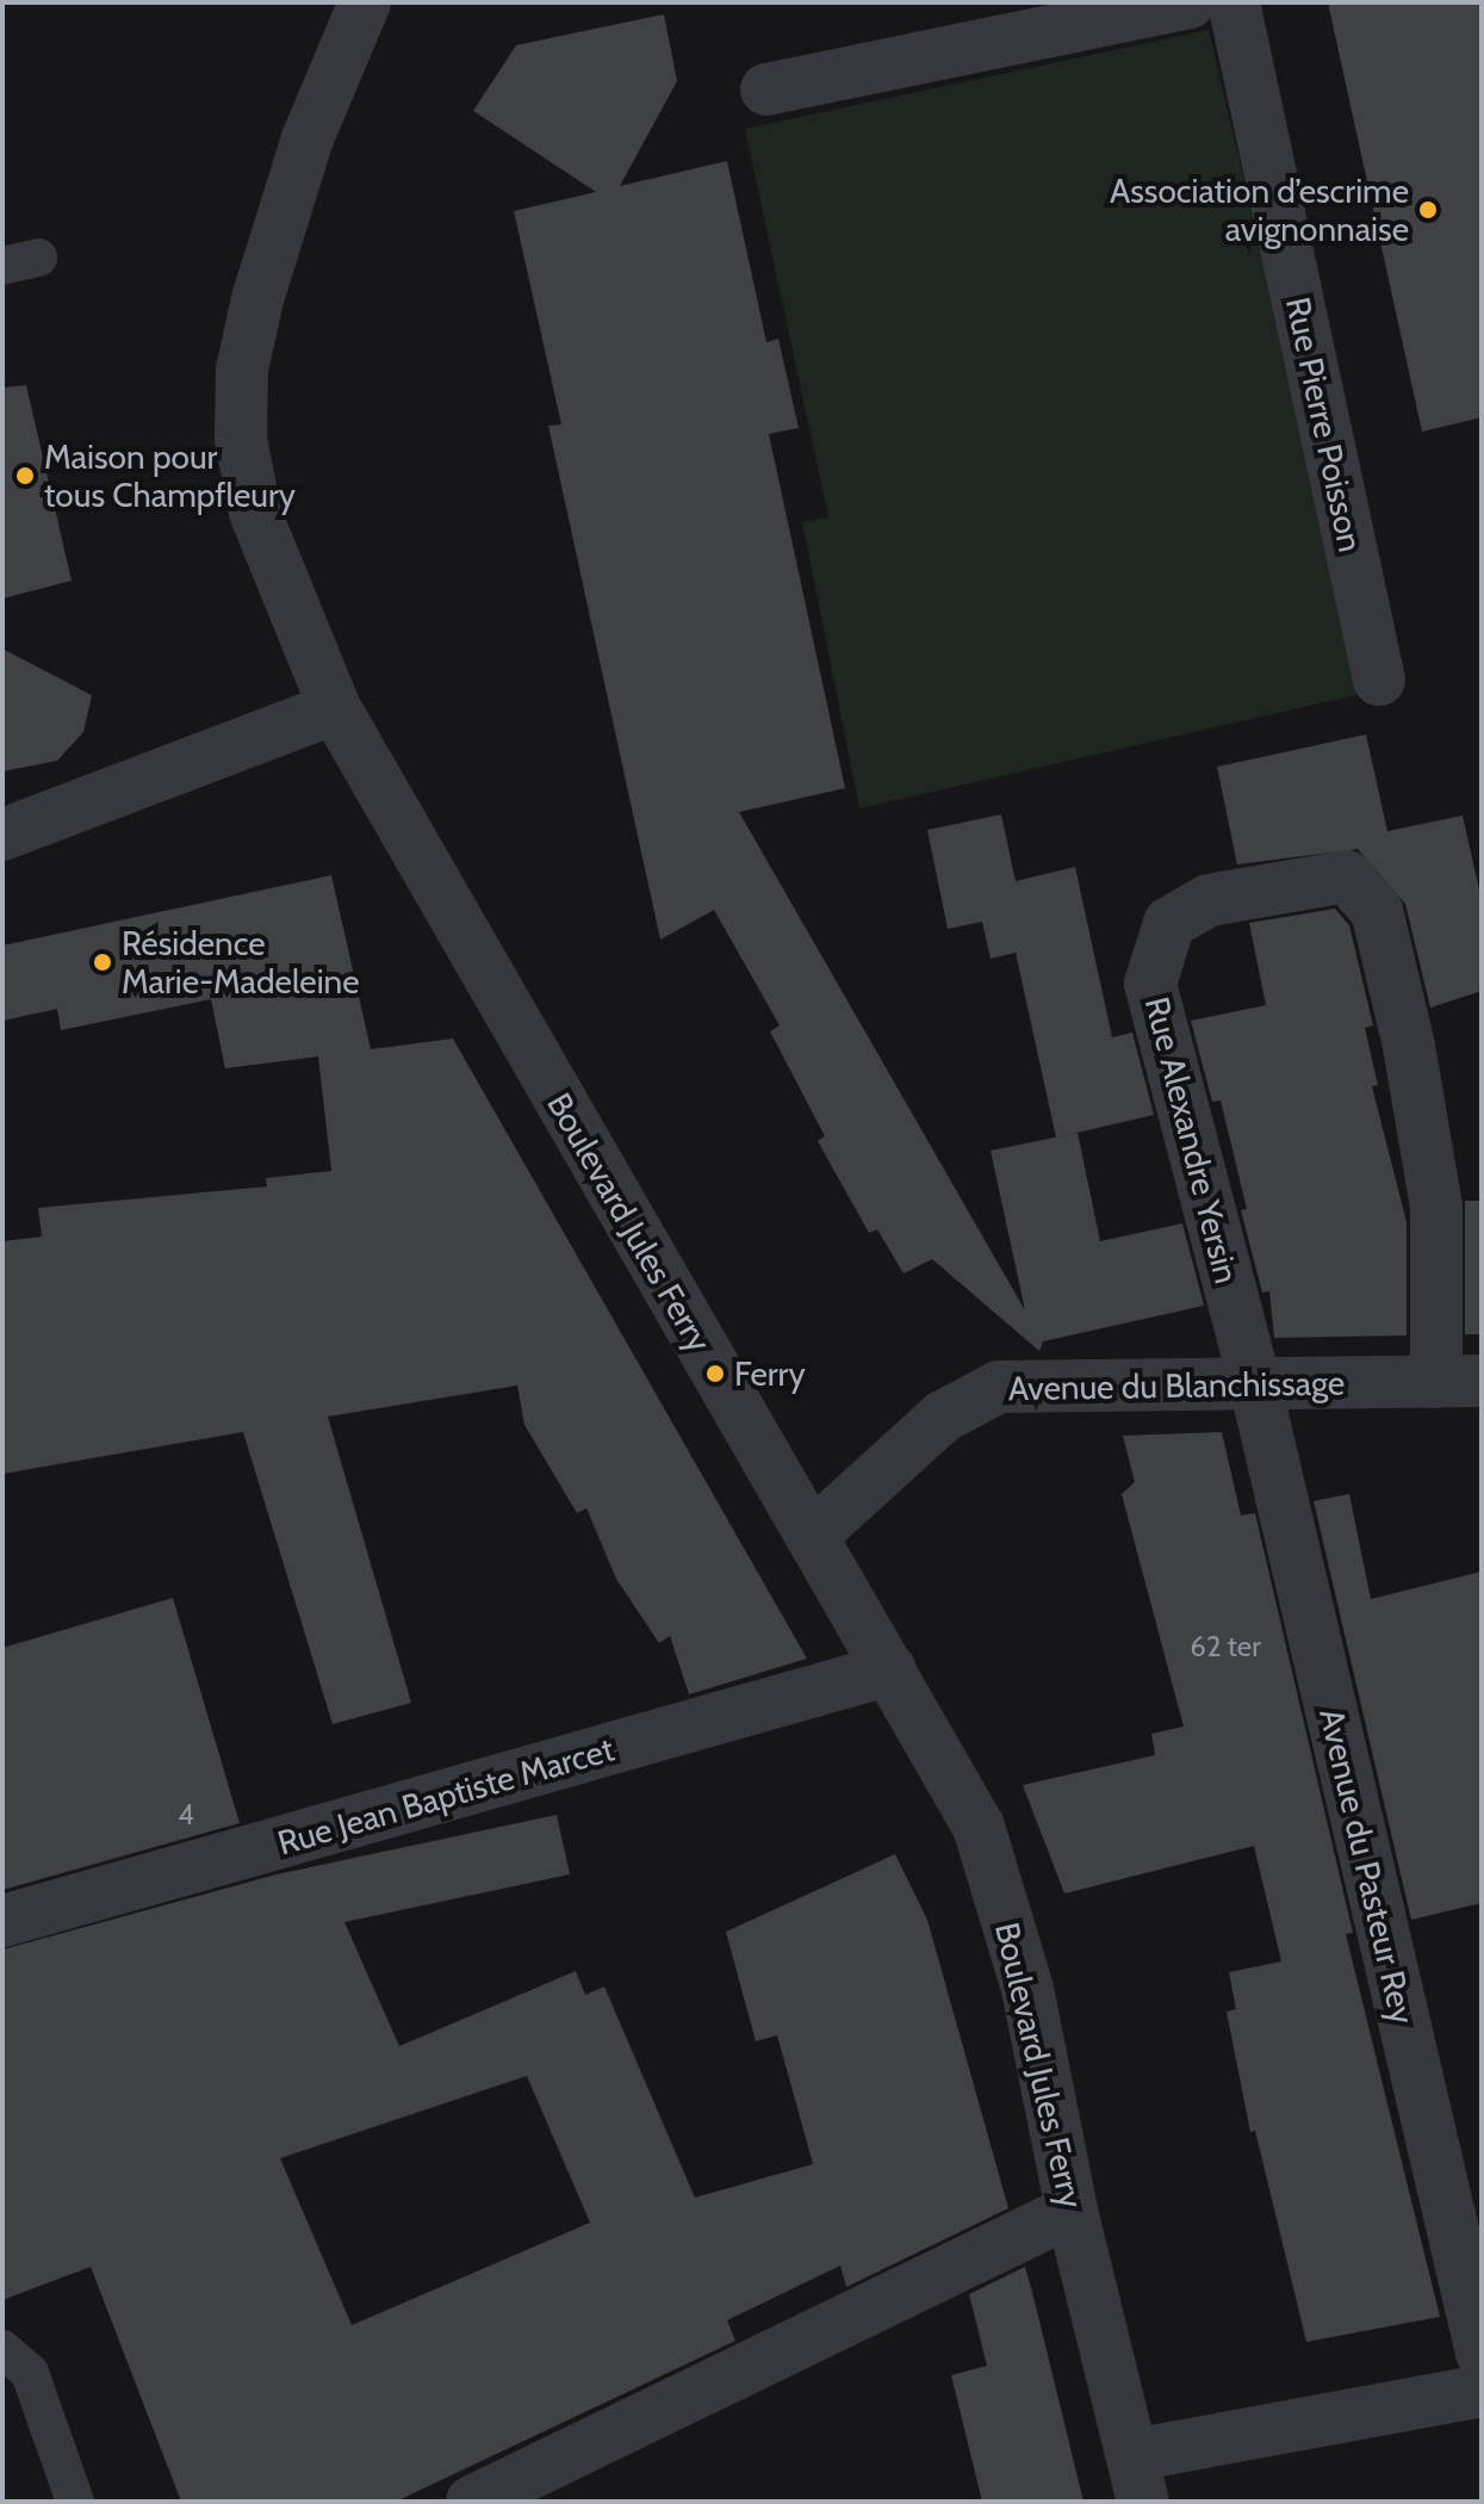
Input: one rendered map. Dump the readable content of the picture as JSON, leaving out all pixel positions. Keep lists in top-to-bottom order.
{
  "streets": {
    "street": [
      "Rue Pierre Poisson",
      "Rue Alexandre Yersin",
      "Boulevard Jules Ferry",
      "Avenue du Blanchissage",
      "Rue Jean Baptiste Marcet",
      "Avenue du Pasteur Rey"
    ]
  },
  "crossings": [
    ["Rue Alexandre Yersin", "Avenue du Blanchissage"],
    ["Rue Alexandre Yersin", "Avenue du Pasteur Rey"],
    ["Boulevard Jules Ferry", "Avenue du Blanchissage"],
    ["Boulevard Jules Ferry", "Rue Jean Baptiste Marcet"],
    ["Avenue du Blanchissage", "Avenue du Pasteur Rey"]
  ],
  "places": [
    "Association d’escrime avignonnaise",
    "Maison pour tous Champfleury",
    "Résidence Marie-Madeleine",
    "Ferry"
  ],
  "house_numbers": ["62 ter", "4"]
}
